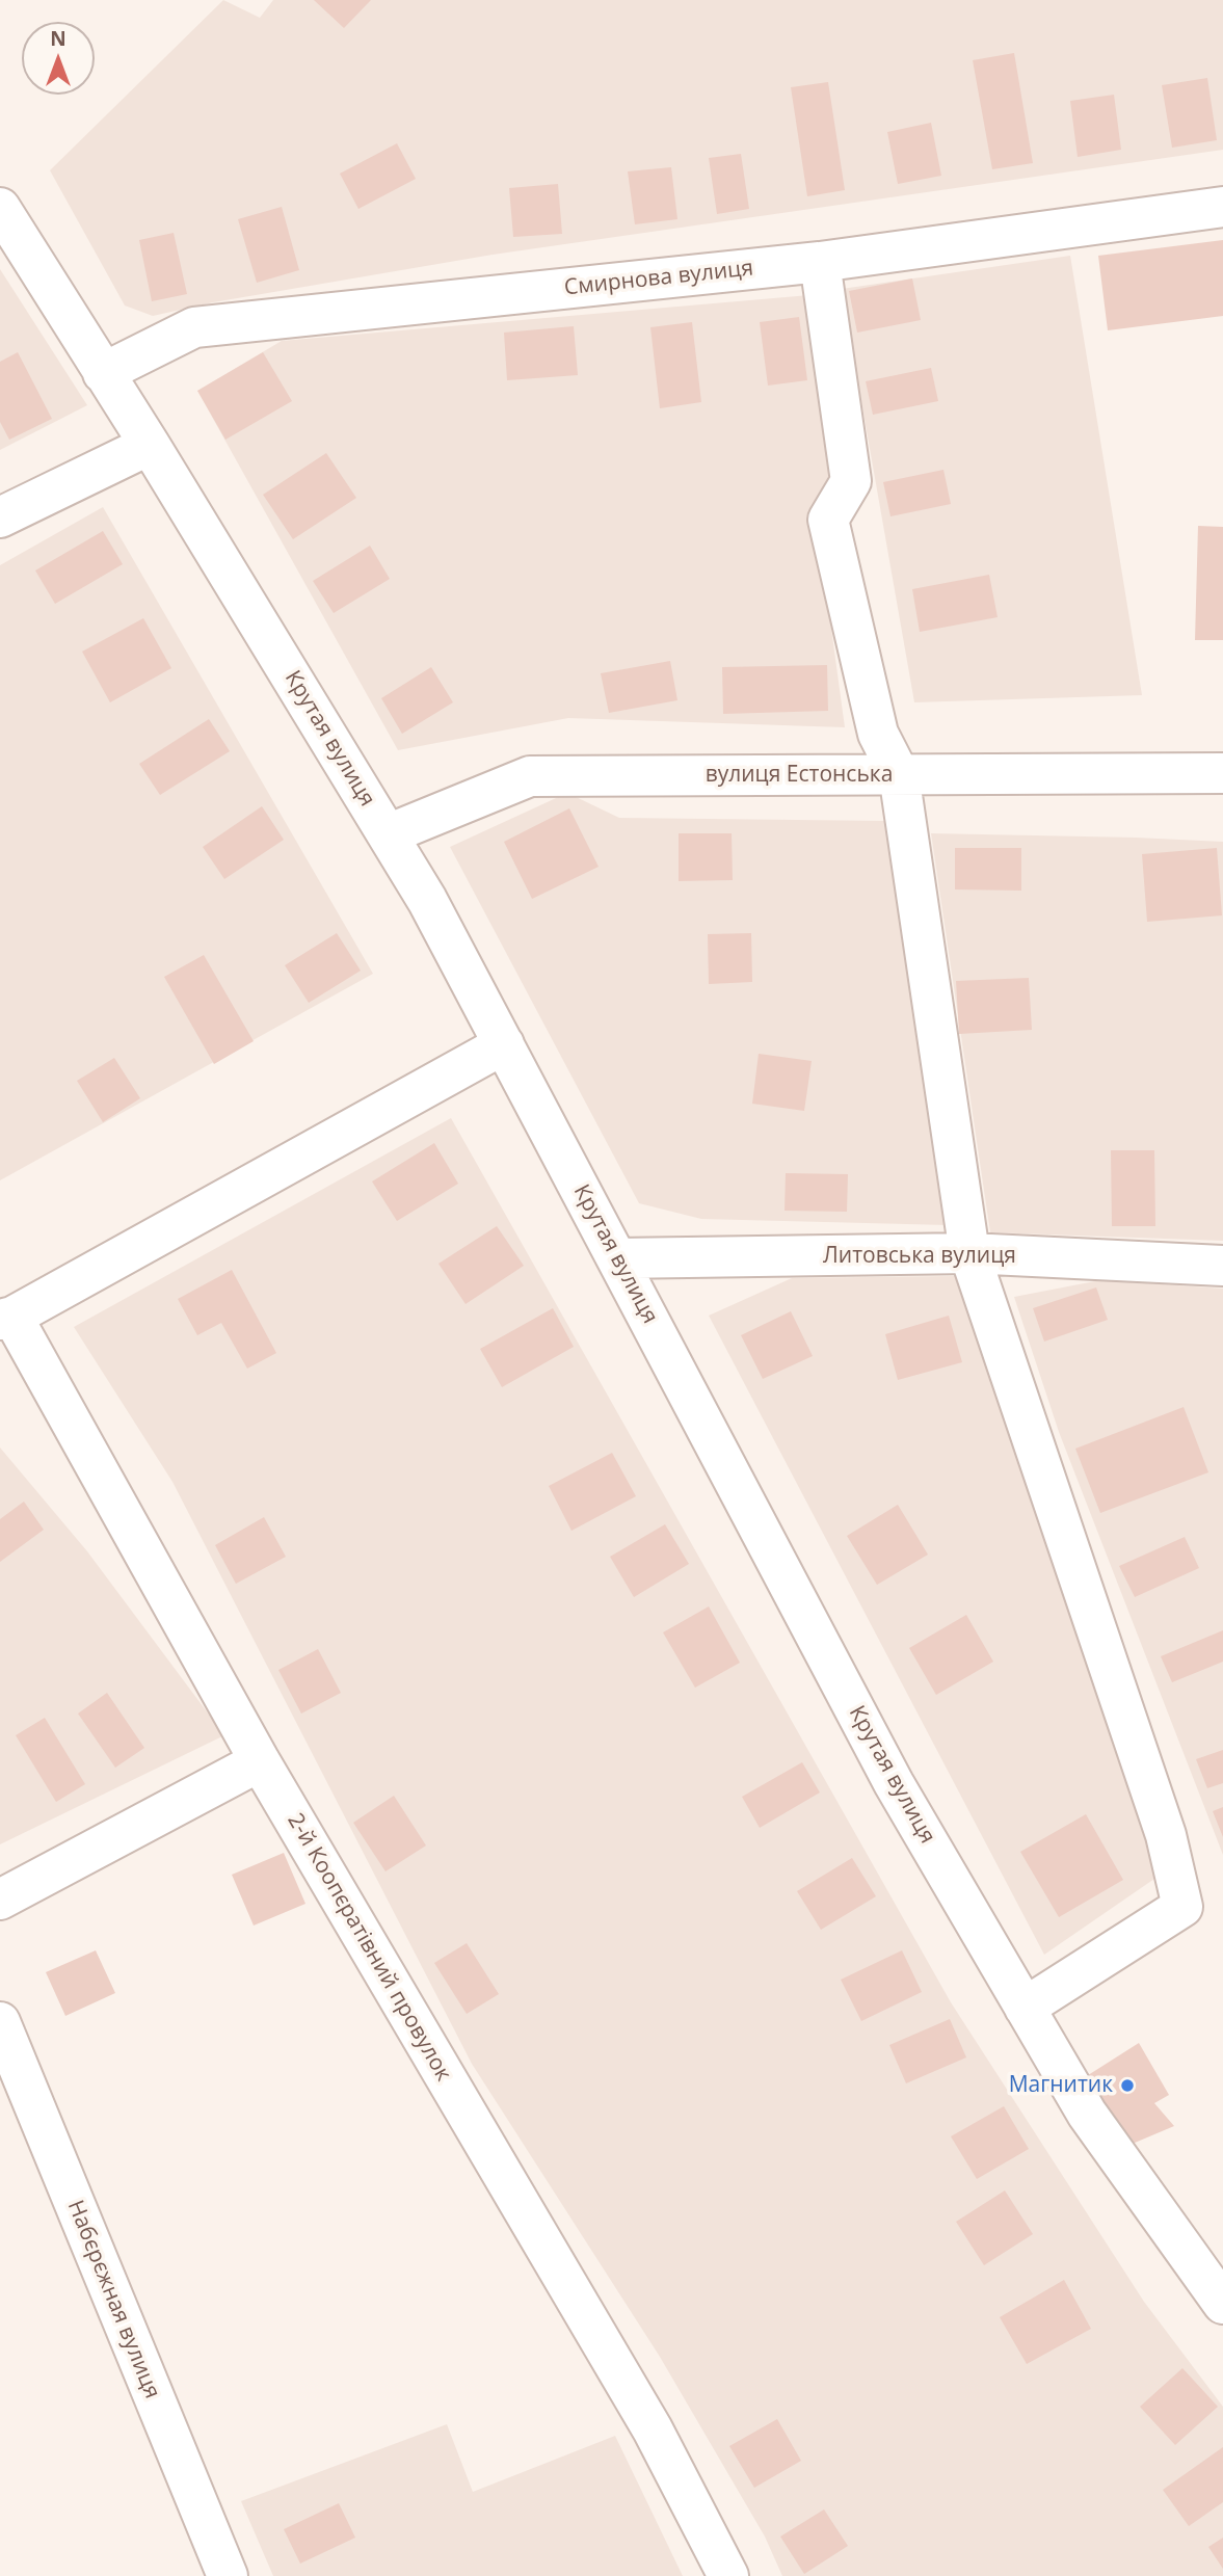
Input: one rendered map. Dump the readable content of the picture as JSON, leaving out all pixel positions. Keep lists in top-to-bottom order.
{
  "streets": {
    "street": [
      "Смирнова вулиця",
      "Крутая вулиця",
      "вулиця Естонська",
      "Литовська вулиця",
      "2-й Коопєратівний провулок",
      "Набєрєжная вулиця"
    ]
  },
  "crossings": [
    ["Смирнова вулиця", "Крутая вулиця"],
    ["Крутая вулиця", "вулиця Естонська"],
    ["Крутая вулиця", "Литовська вулиця"]
  ],
  "places": ["Магнитик"],
  "north": "top"
}
